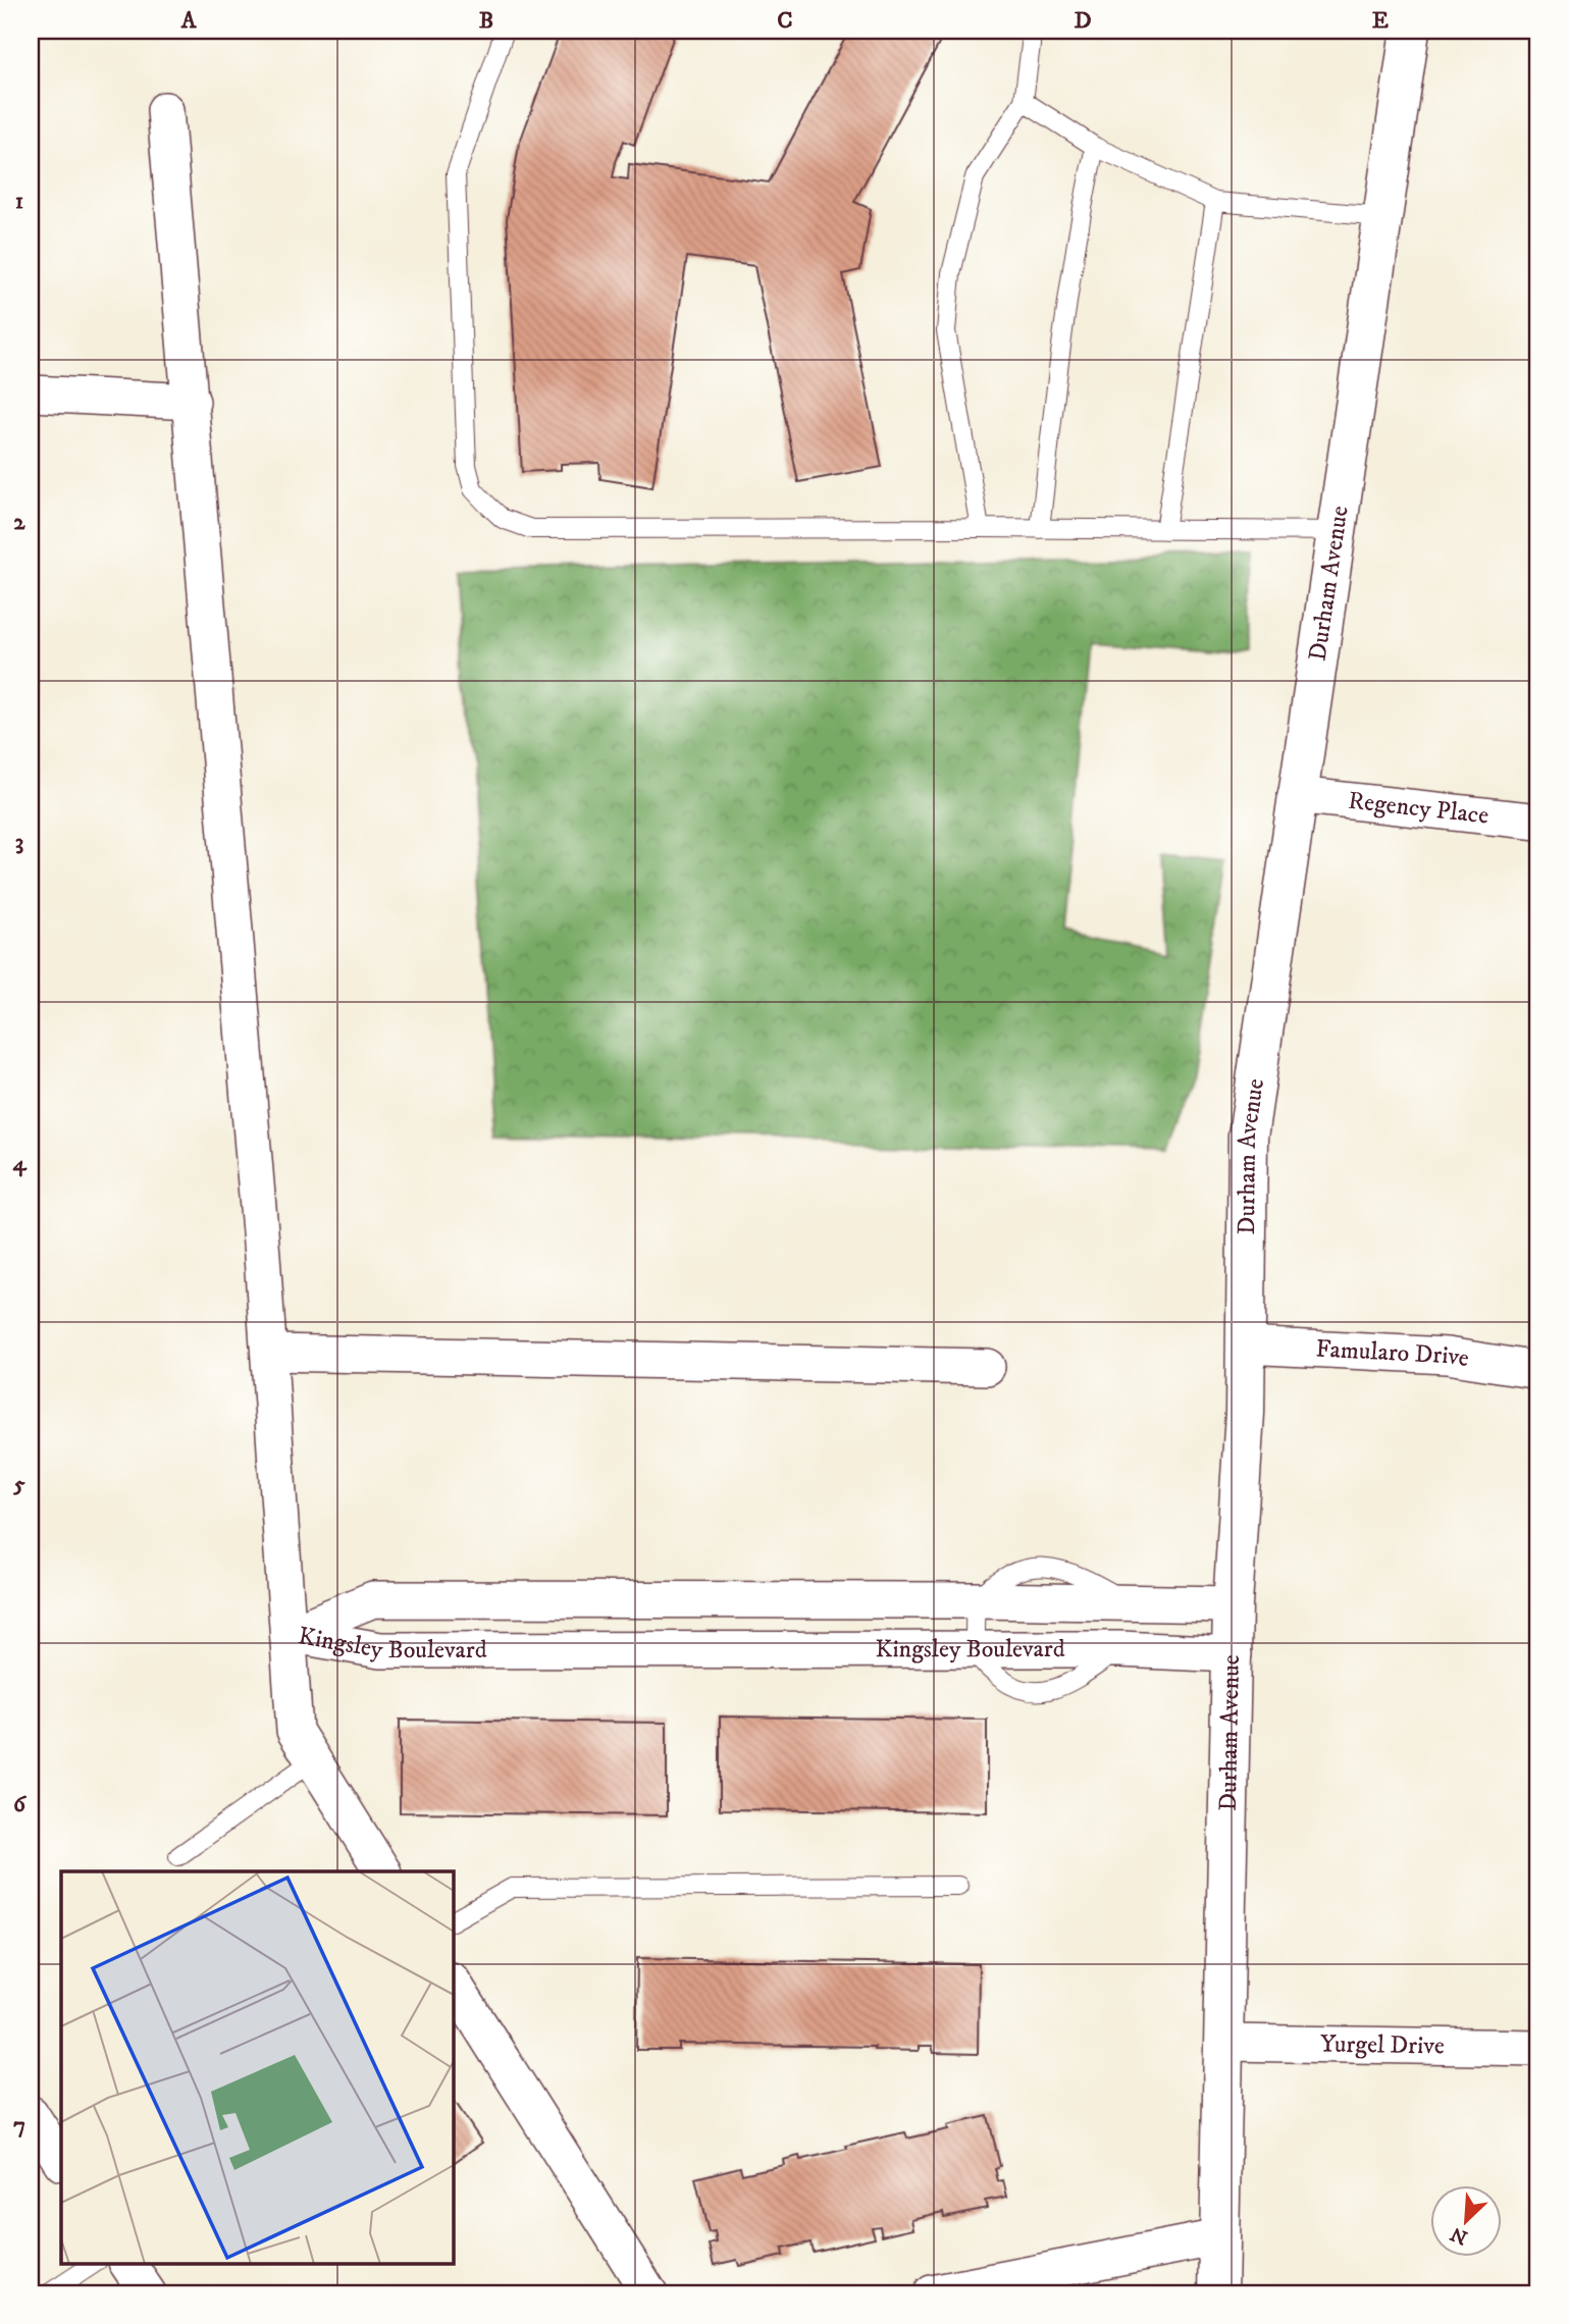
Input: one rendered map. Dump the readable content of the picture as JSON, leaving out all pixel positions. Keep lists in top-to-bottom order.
{
  "streets": {
    "main road": ["Durham Avenue"],
    "street": [
      "Regency Place",
      "Famularo Drive",
      "Kingsley Boulevard",
      "Yurgel Drive"
    ]
  },
  "crossings": [
    ["Durham Avenue", "Regency Place"],
    ["Durham Avenue", "Famularo Drive"],
    ["Durham Avenue", "Kingsley Boulevard"],
    ["Durham Avenue", "Yurgel Drive"]
  ],
  "north": "bottom left",
  "grid": {
    "columns": [
      "A",
      "B",
      "C",
      "D",
      "E"
    ],
    "rows": [
      "1",
      "2",
      "3",
      "4",
      "5",
      "6",
      "7"
    ]
  }
}
